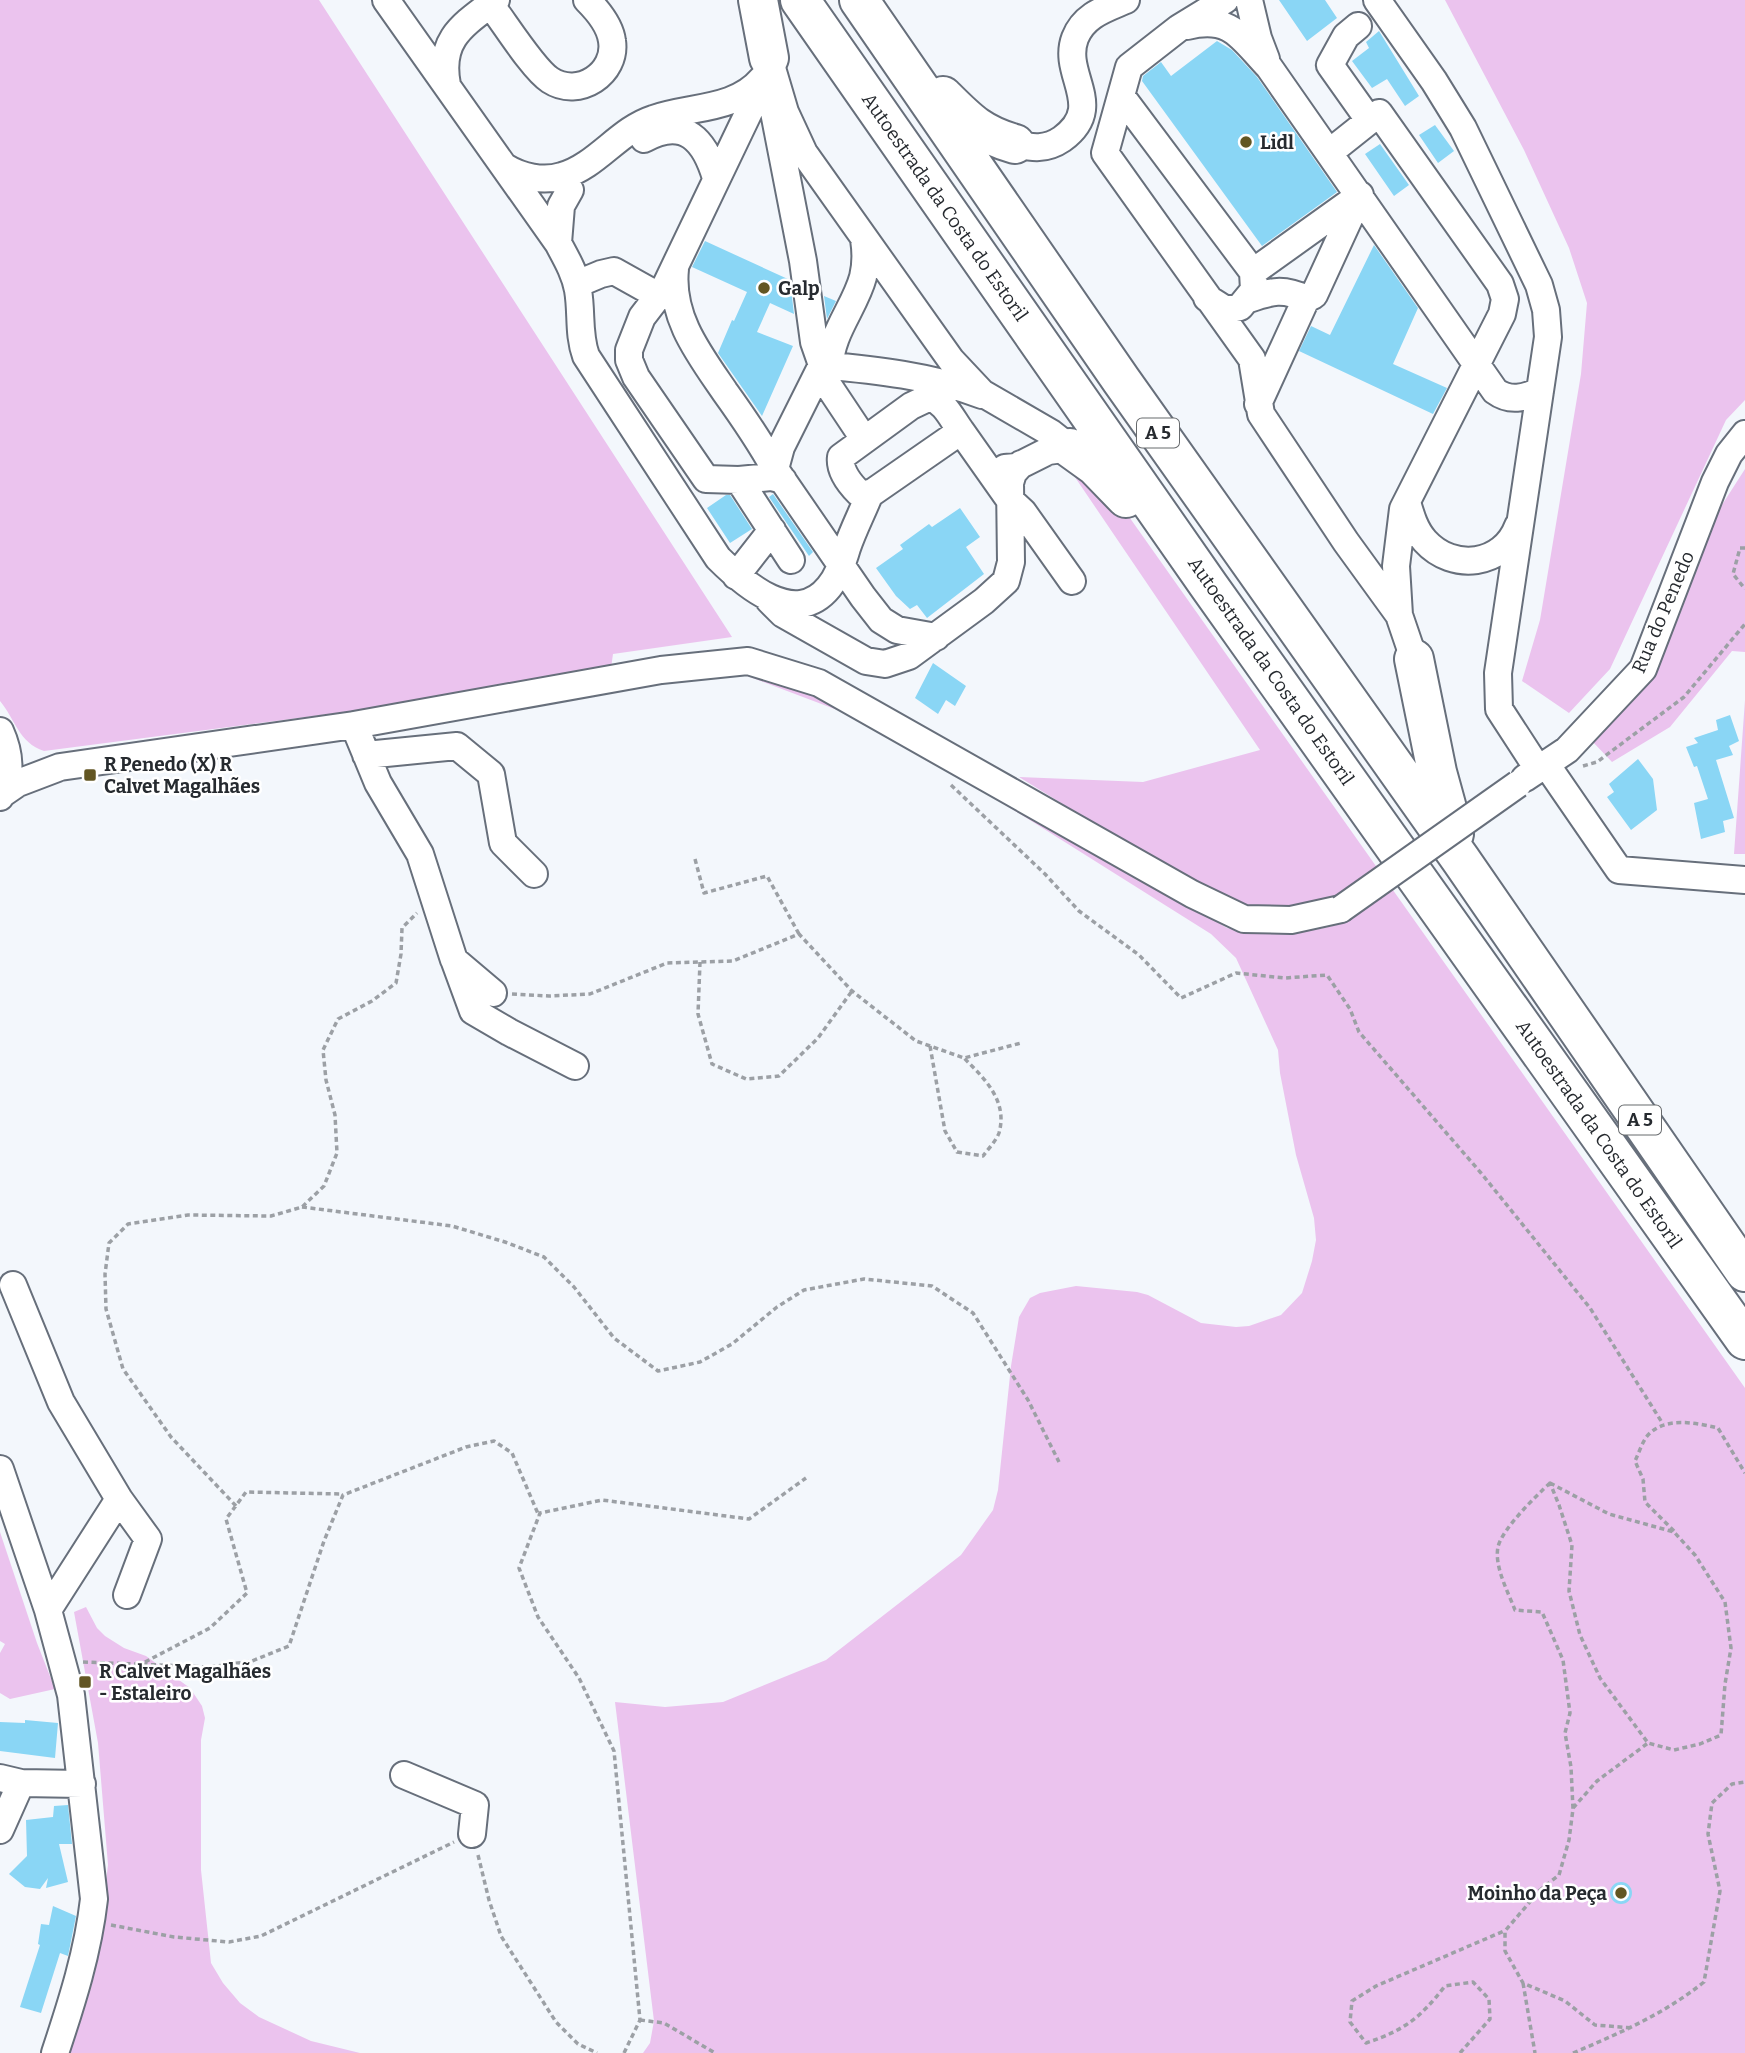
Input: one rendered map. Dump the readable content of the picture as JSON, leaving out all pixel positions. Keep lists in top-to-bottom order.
{
  "streets": {
    "highway": ["Autoestrada da Costa do Estoril", "A 5"],
    "street": ["Rua do Penedo"]
  },
  "places": {
    "other": ["Lidl", "Galp", "Moinho da Peça"],
    "transit": ["R Penedo (X) R Calvet Magalhães", "R Calvet Magalhães - Estaleiro"]
  }
}
